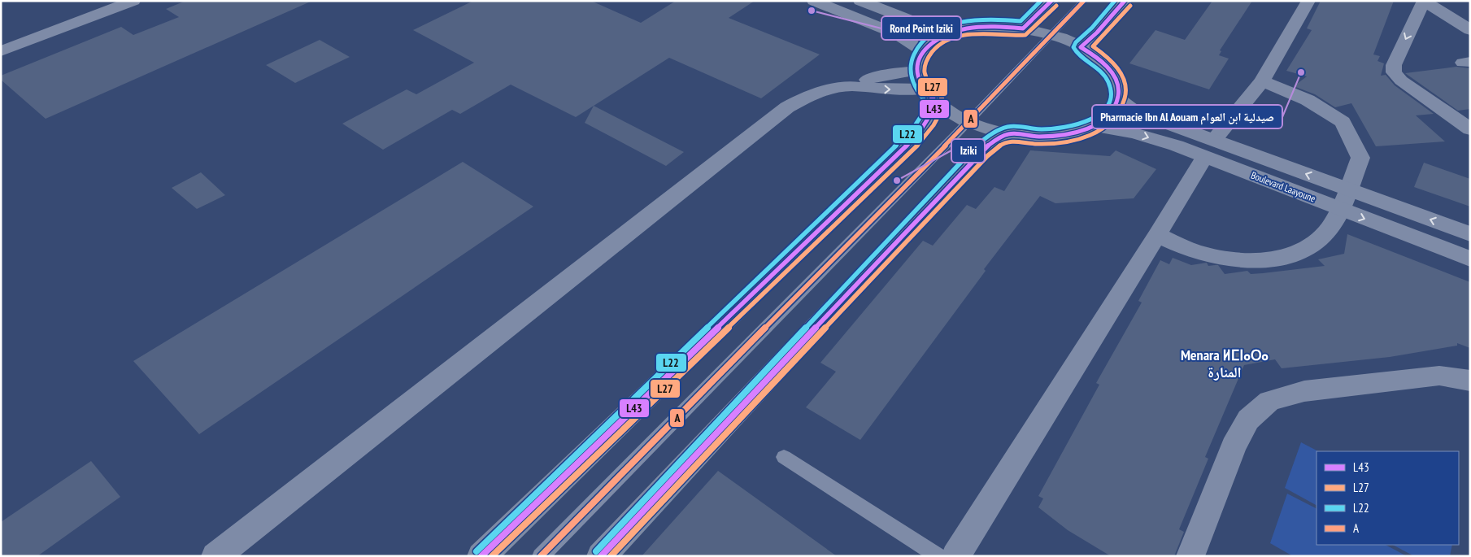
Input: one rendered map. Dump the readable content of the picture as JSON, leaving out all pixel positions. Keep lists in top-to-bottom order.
{
  "streets": {
    "street": ["Boulevard Laayoune"]
  },
  "districts": ["Menara ⵍⵎⵏⴰⵔⴰ المنارة"],
  "places": ["Rond Point Iziki", "Pharmacie Ibn Al Aouam صيدلية ابن العوام", "Iziki"],
  "lines": [
    "transit line L43",
    "transit line L22",
    "transit line A",
    "transit line L27"
  ],
  "legend": [
    "L43",
    "L27",
    "L22",
    "A"
  ]
}
